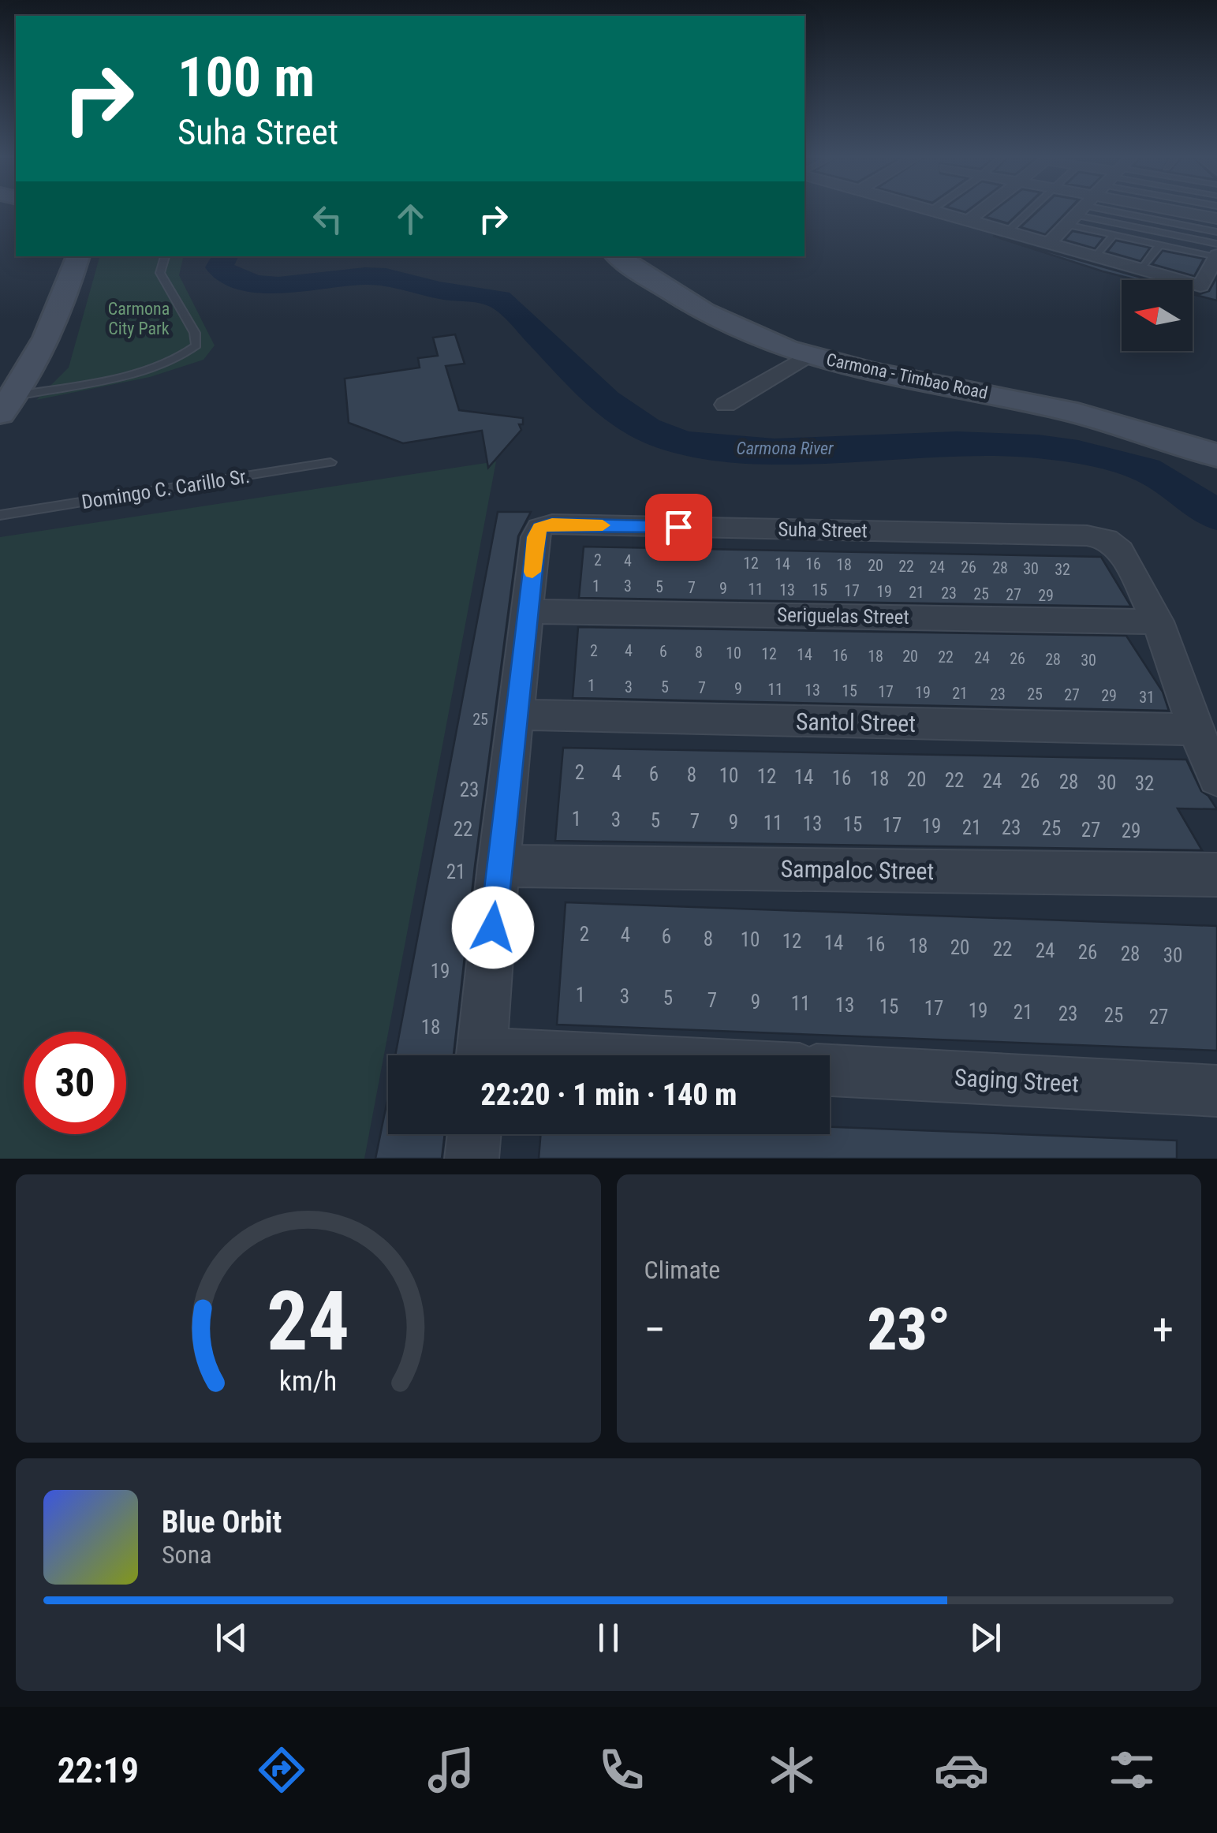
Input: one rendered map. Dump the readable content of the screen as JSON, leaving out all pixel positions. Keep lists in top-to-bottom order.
{
  "streets": {
    "main road": ["Carmona - Timbao Road"],
    "street": [
      "Suha Street",
      "Seriguelas Street",
      "Santol Street",
      "Sampaloc Street",
      "Saging Street"
    ],
    "lane": ["Domingo C. Carillo Sr."]
  },
  "crossings": [
    ["Suha Street", "Seriguelas Street"]
  ],
  "water": ["Carmona River"],
  "parks": ["Carmona City Park"],
  "house_numbers": [
    "2",
    "4",
    "12",
    "14",
    "16",
    "18",
    "20",
    "22",
    "24",
    "26",
    "28",
    "30",
    "32",
    "1",
    "3",
    "5",
    "7",
    "9",
    "11",
    "13",
    "15",
    "17",
    "19",
    "21",
    "23",
    "25",
    "27",
    "29",
    "2",
    "4",
    "6",
    "8",
    "10",
    "12",
    "14",
    "16",
    "18",
    "20",
    "22",
    "24",
    "26",
    "28",
    "30",
    "1",
    "3",
    "5",
    "7",
    "9",
    "11",
    "13",
    "15",
    "17",
    "19",
    "21",
    "23",
    "25",
    "27",
    "29",
    "31",
    "25",
    "2",
    "4",
    "6",
    "8",
    "10",
    "12",
    "14",
    "16",
    "18",
    "20",
    "22",
    "24",
    "26",
    "28",
    "30",
    "32",
    "23",
    "1",
    "3",
    "5",
    "7",
    "9",
    "11",
    "13",
    "15",
    "17",
    "19",
    "21",
    "23",
    "25",
    "22",
    "27",
    "29",
    "21",
    "2",
    "4",
    "6",
    "8",
    "10",
    "12",
    "14",
    "16",
    "18",
    "20",
    "22",
    "24",
    "26",
    "28",
    "30",
    "19",
    "1",
    "3",
    "5",
    "7",
    "9",
    "11",
    "13",
    "15",
    "17",
    "19",
    "21",
    "23",
    "25",
    "27",
    "18"
  ],
  "north": "left",
  "page": {
    "turn": ["100 m", "Suha Street"],
    "limit": "30",
    "trip": "22:20 · 1 min · 140 m",
    "tile": "Climate",
    "heat": ["−", "23°", "+"],
    "song": ["Blue Orbit", "Sona"],
    "tabs": "22:19",
    "gauge": ["24", "km/h"]
  }
}
